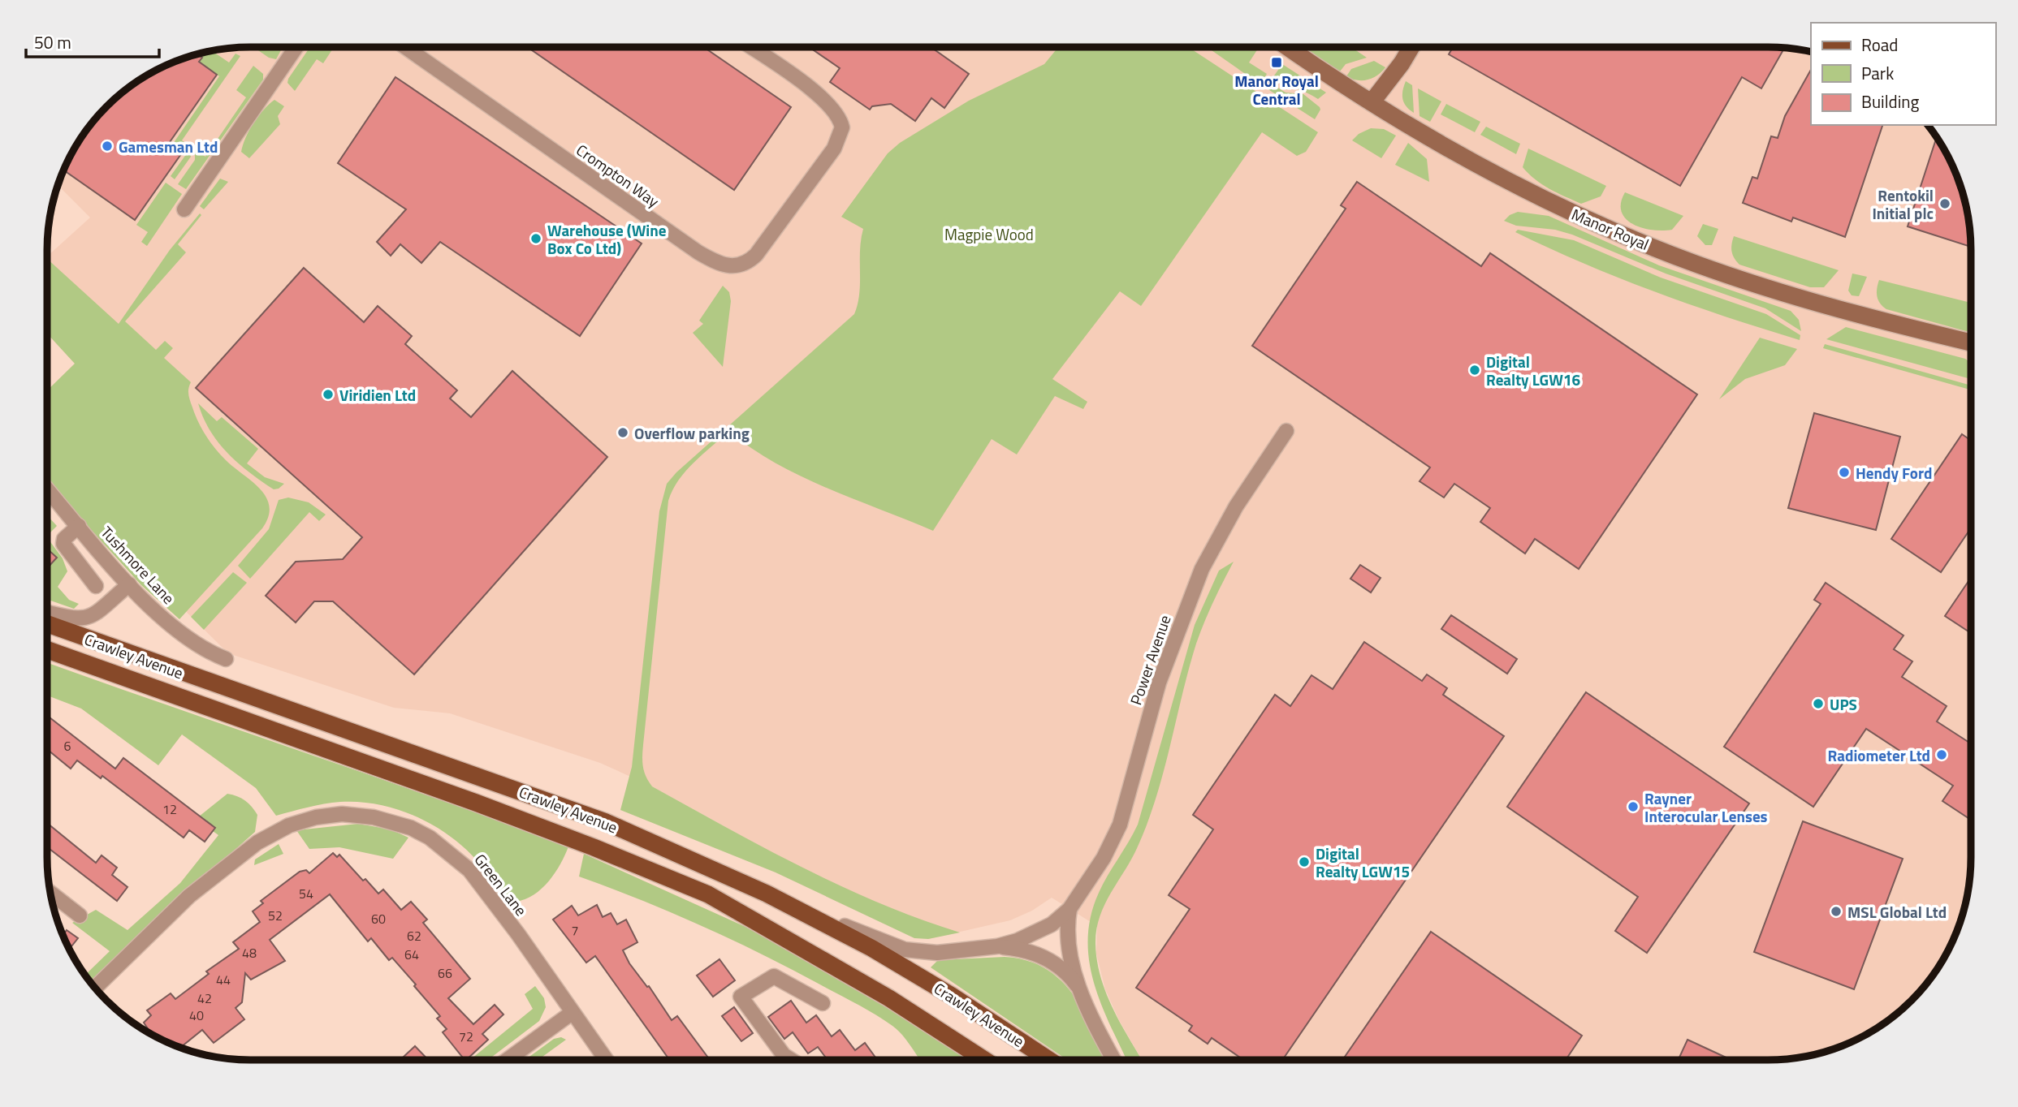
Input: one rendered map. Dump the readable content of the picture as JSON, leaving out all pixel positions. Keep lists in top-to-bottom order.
{
  "streets": {
    "main road": ["Crawley Avenue"],
    "street": [
      "Crompton Way",
      "Manor Royal",
      "Tushmore Lane",
      "Power Avenue",
      "Green Lane"
    ]
  },
  "parks": ["Magpie Wood"],
  "places": {
    "transit": ["Manor Royal Central"],
    "other": [
      "Gamesman Ltd",
      "Rentokil Initial plc",
      "Warehouse (Wine Box Co Ltd)",
      "Digital Realty LGW16",
      "Viridien Ltd",
      "Overflow parking",
      "Hendy Ford",
      "UPS",
      "Radiometer Ltd",
      "Rayner Interocular Lenses",
      "Digital Realty LGW15",
      "MSL Global Ltd"
    ]
  },
  "house_numbers": [
    "6",
    "12",
    "54",
    "52",
    "60",
    "7",
    "62",
    "48",
    "64",
    "66",
    "44",
    "42",
    "40",
    "72"
  ],
  "legend": ["Road", "Park", "Building"],
  "scale_bar": "50 m"
}
